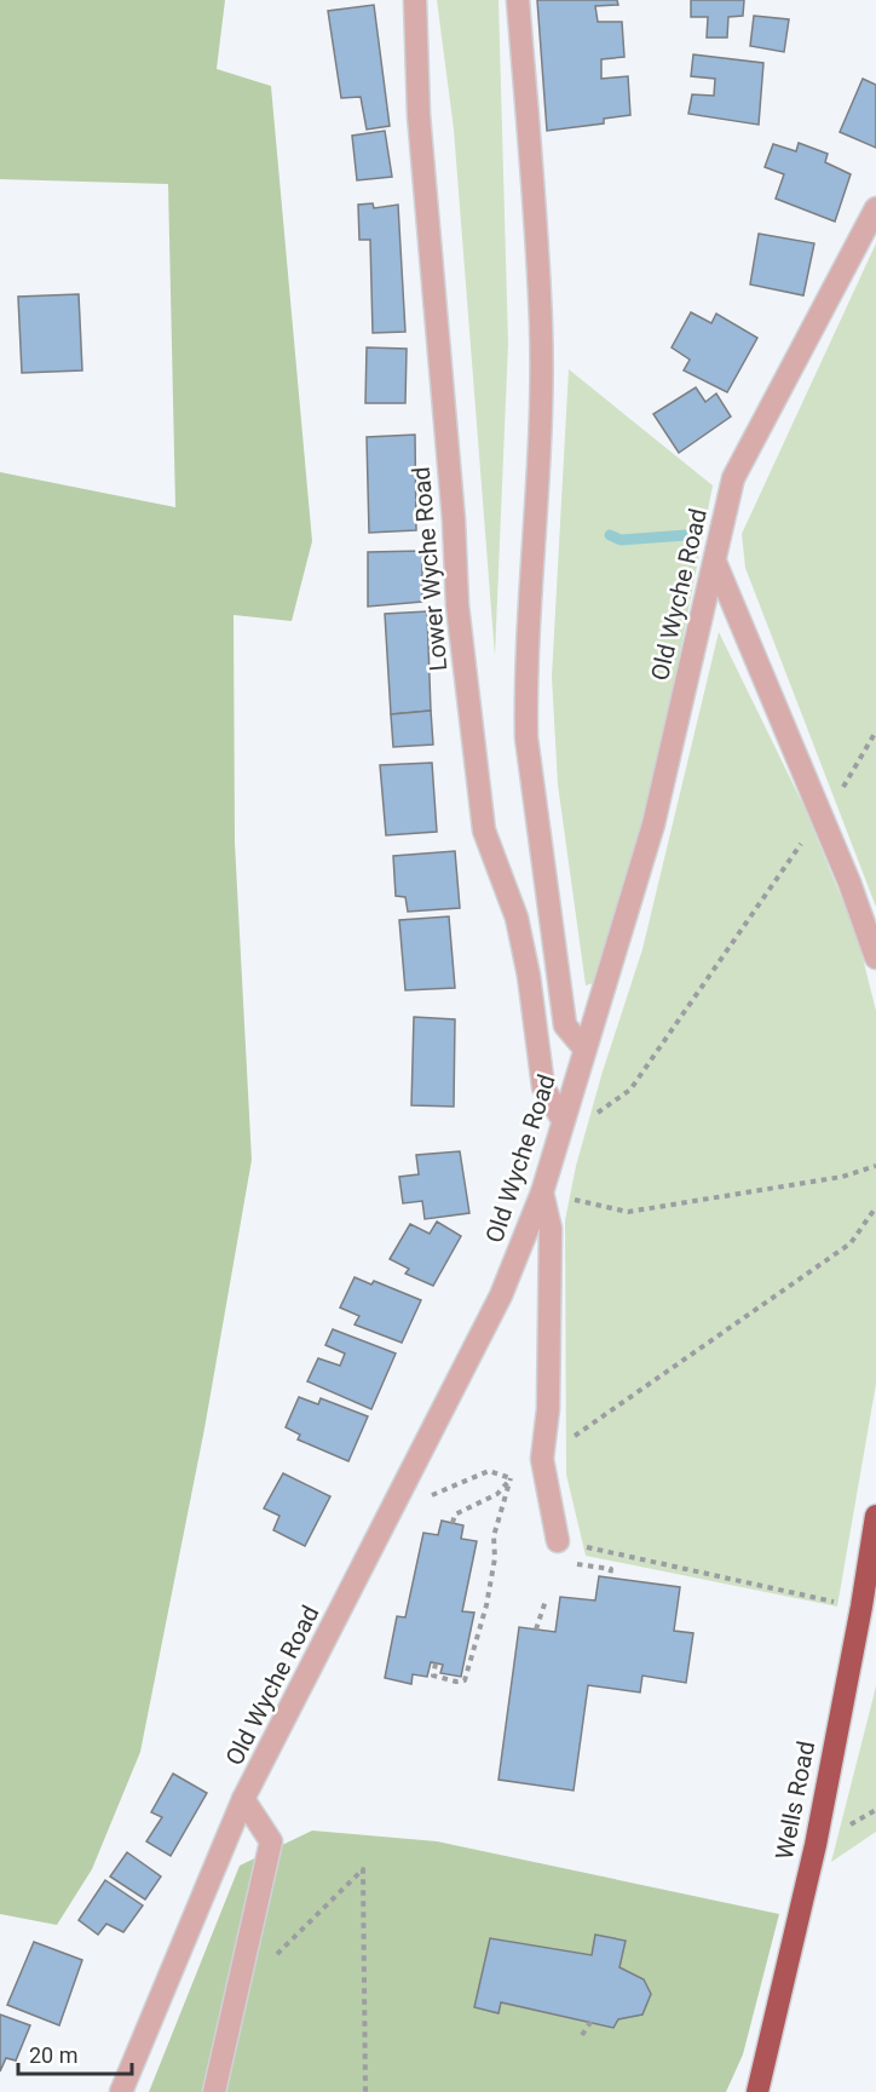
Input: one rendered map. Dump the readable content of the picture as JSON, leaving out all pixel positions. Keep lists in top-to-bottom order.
{
  "streets": {
    "highway": ["Wells Road"],
    "street": ["Lower Wyche Road", "Old Wyche Road"]
  },
  "crossings": [
    ["Lower Wyche Road", "Old Wyche Road"]
  ],
  "scale_bar": "20 m"
}
